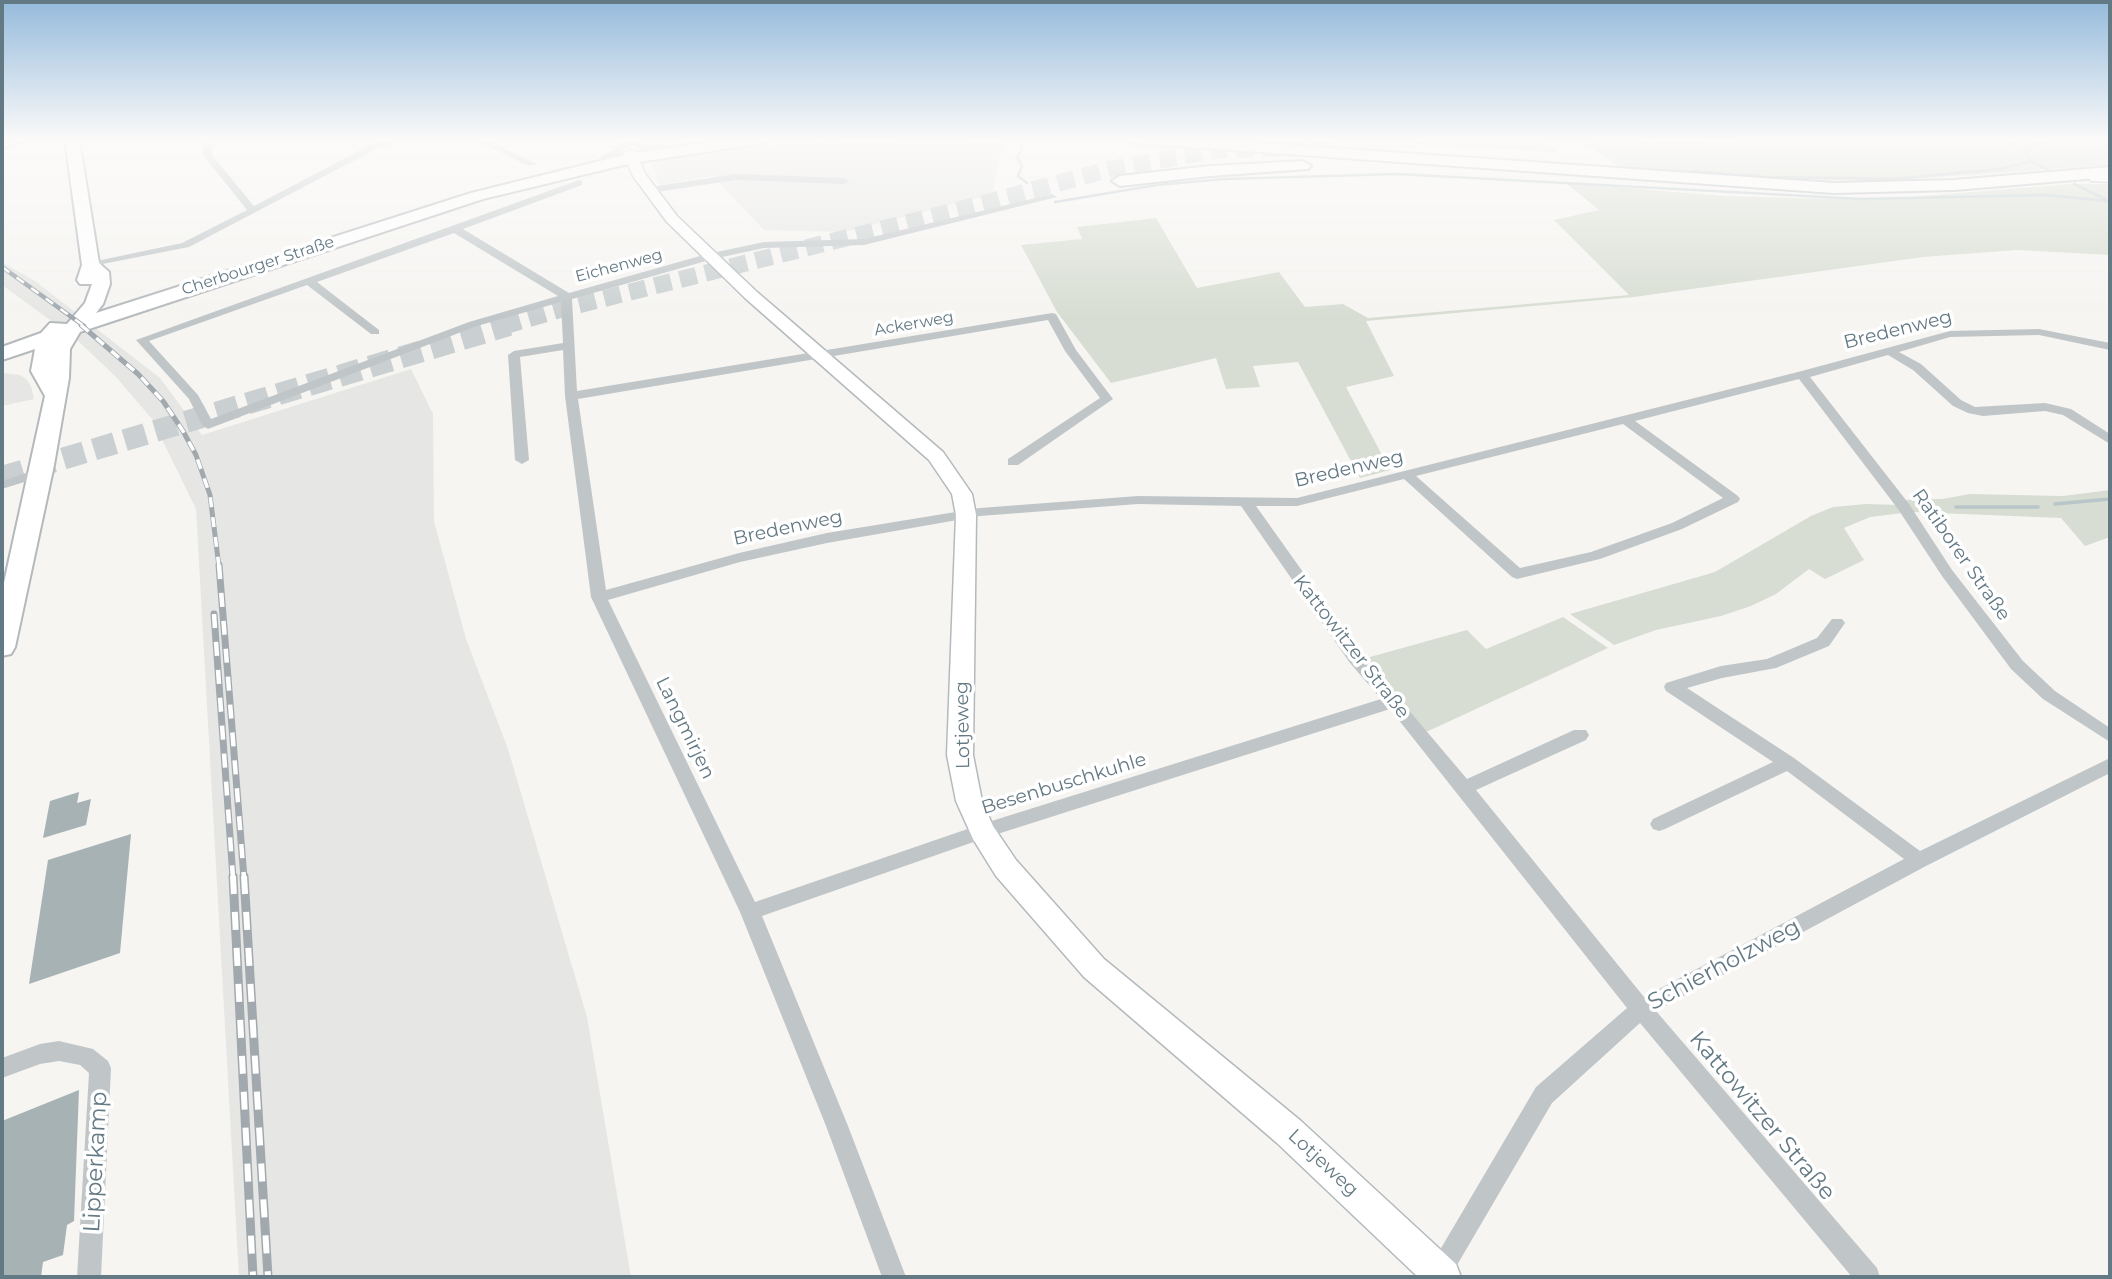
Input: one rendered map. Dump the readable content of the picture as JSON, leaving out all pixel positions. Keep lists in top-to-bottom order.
{
  "streets": {
    "main road": ["Cherbourger Straße"],
    "street": [
      "Eichenweg",
      "Ackerweg",
      "Bredenweg",
      "Ratiborer Straße",
      "Kattowitzer Straße",
      "Lotjeweg",
      "Langmirjen",
      "Besenbuschkuhle",
      "Schierholzweg",
      "Lipperkamp"
    ]
  },
  "crossings": [
    ["Eichenweg", "Lotjeweg"],
    ["Eichenweg", "Langmirjen"],
    ["Ackerweg", "Lotjeweg"],
    ["Ackerweg", "Langmirjen"],
    ["Bredenweg", "Ratiborer Straße"],
    ["Bredenweg", "Kattowitzer Straße"],
    ["Bredenweg", "Lotjeweg"],
    ["Bredenweg", "Langmirjen"],
    ["Kattowitzer Straße", "Besenbuschkuhle"],
    ["Kattowitzer Straße", "Schierholzweg"],
    ["Lotjeweg", "Besenbuschkuhle"],
    ["Lotjeweg", "Schierholzweg"],
    ["Langmirjen", "Besenbuschkuhle"]
  ]
}
